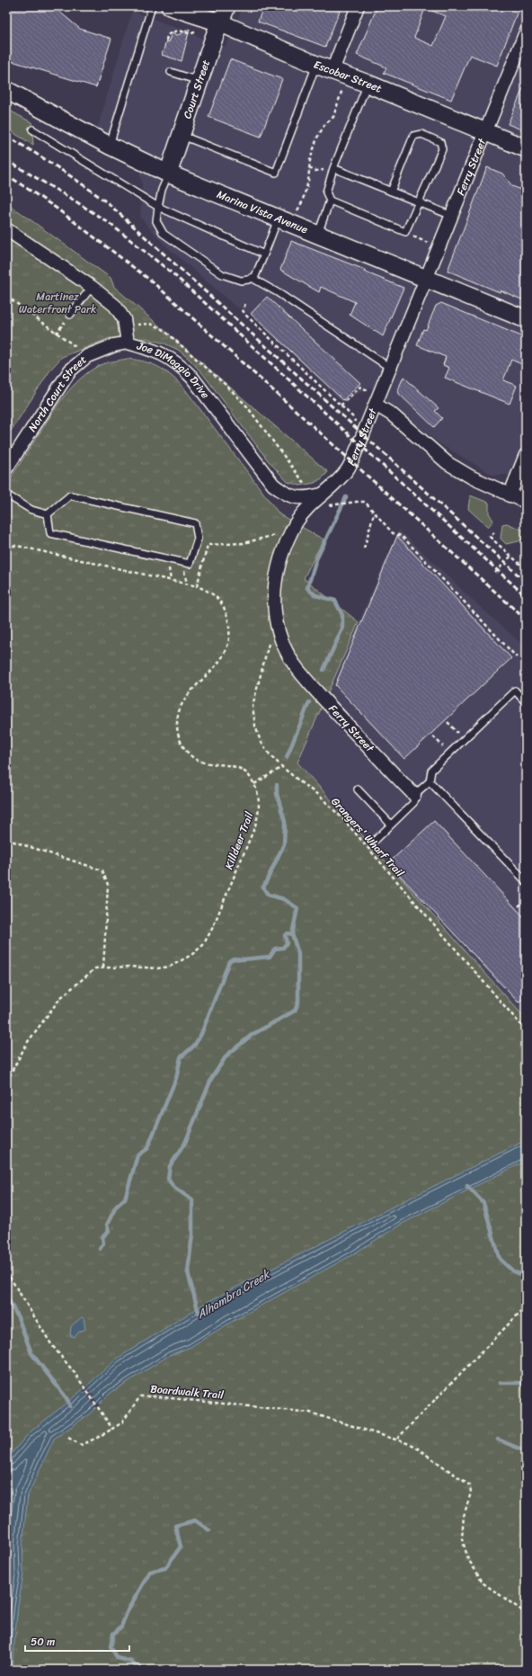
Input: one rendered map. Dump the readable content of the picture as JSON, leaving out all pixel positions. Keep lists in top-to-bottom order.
{
  "streets": {
    "main road": ["Escobar Street", "Court Street", "Marina Vista Avenue"],
    "street": ["Ferry Street", "Joe DiMaggio Drive", "North Court Street"],
    "path": ["Grangers' Wharf Trail", "Killdeer Trail", "Boardwalk Trail"]
  },
  "crossings": [
    ["Escobar Street", "Court Street"],
    ["Escobar Street", "Ferry Street"],
    ["Court Street", "Marina Vista Avenue"],
    ["Ferry Street", "Marina Vista Avenue"],
    ["Ferry Street", "Joe DiMaggio Drive"],
    ["Joe DiMaggio Drive", "North Court Street"]
  ],
  "water": ["Alhambra Creek"],
  "parks": ["Martinez Waterfront Park"],
  "scale_bar": "50 m"
}
